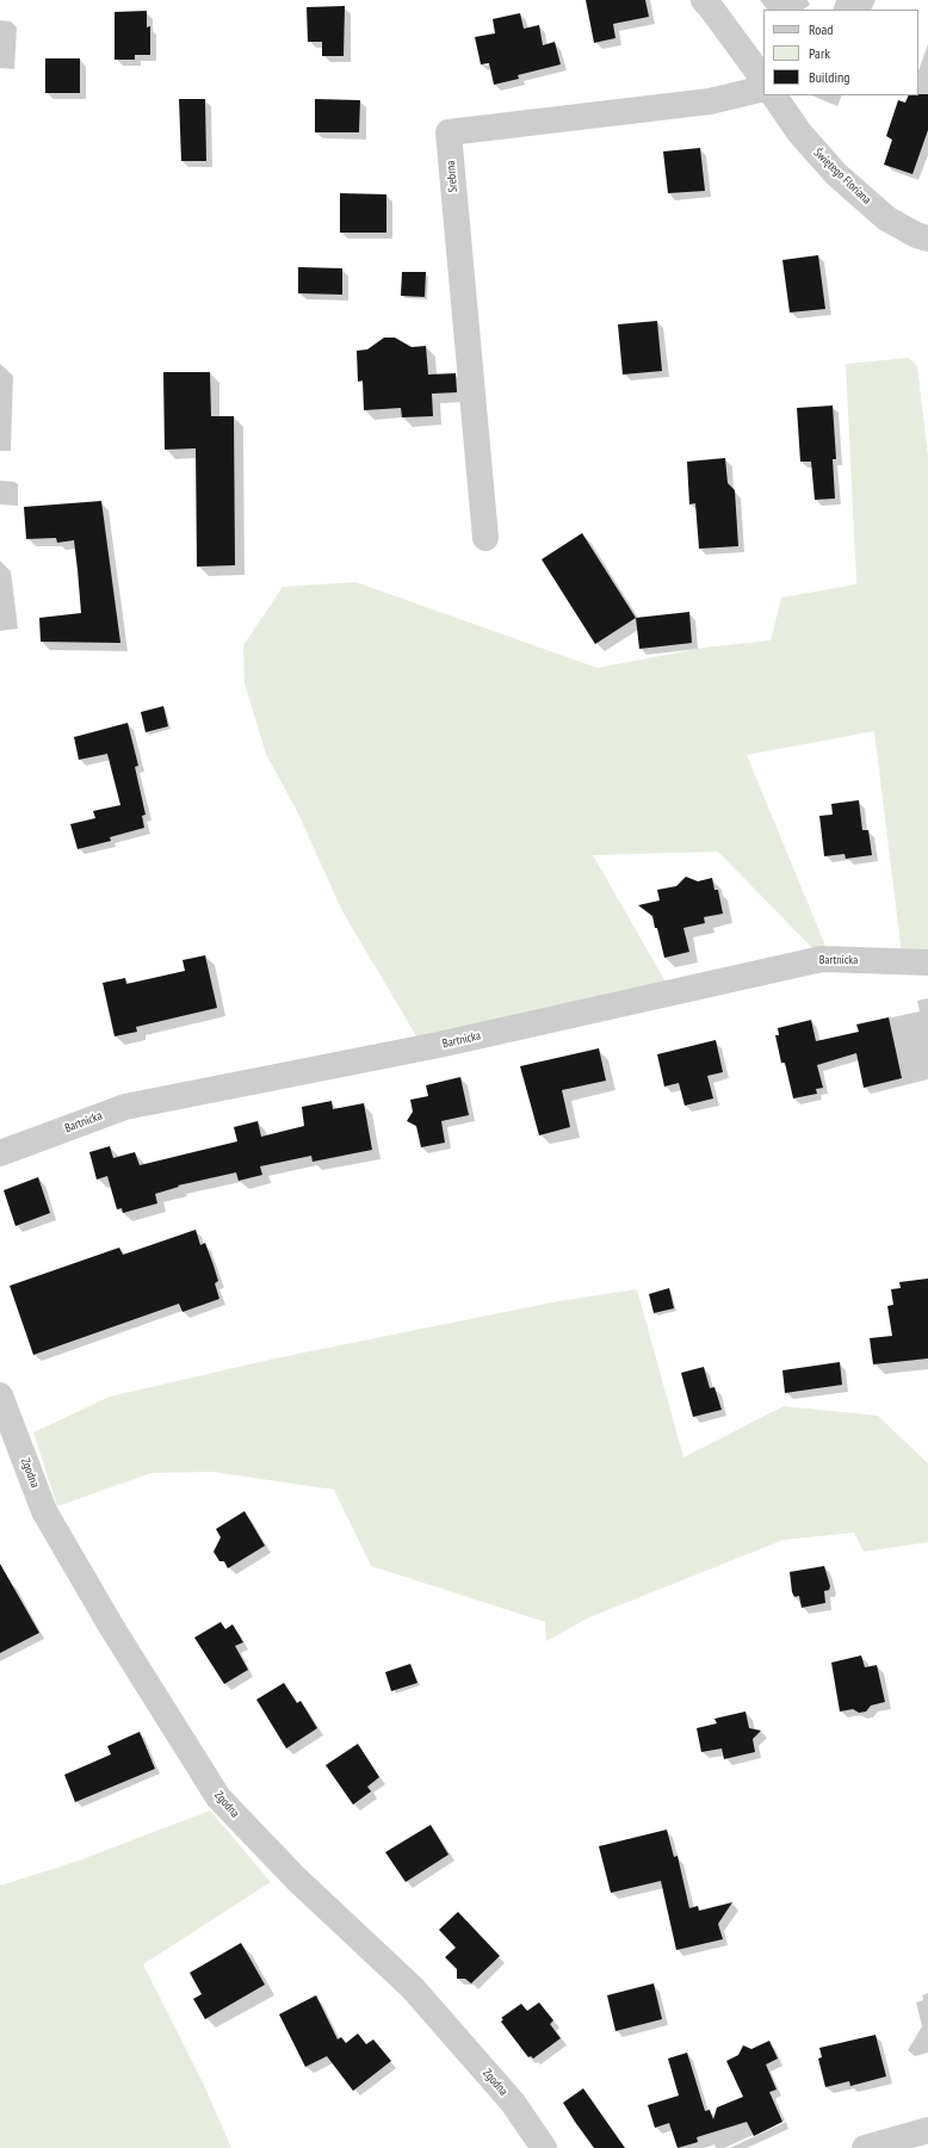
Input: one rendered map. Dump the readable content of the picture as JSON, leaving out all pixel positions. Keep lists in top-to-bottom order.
{
  "streets": {
    "street": [
      "Srebrna",
      "Świętego Floriana",
      "Bartnicka",
      "Zgodna"
    ]
  },
  "legend": ["Road", "Park", "Building"]
}
